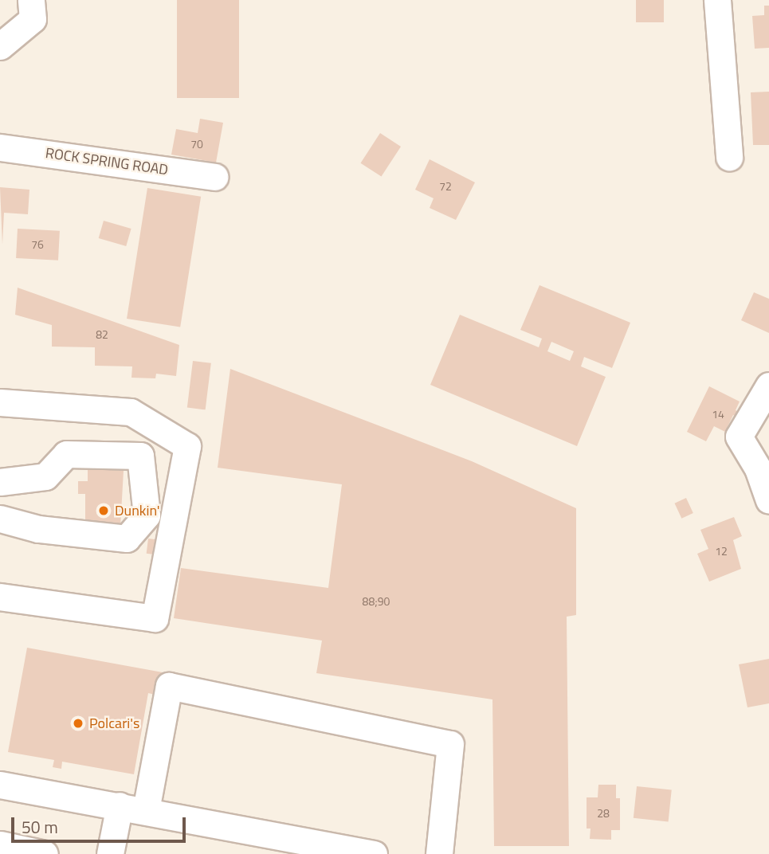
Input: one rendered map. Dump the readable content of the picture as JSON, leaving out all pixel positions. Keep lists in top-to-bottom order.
{
  "streets": {
    "street": ["ROCK SPRING ROAD"]
  },
  "places": ["Dunkin'", "Polcari's"],
  "house_numbers": [
    "70",
    "72",
    "76",
    "82",
    "14",
    "12",
    "88;90",
    "28"
  ],
  "scale_bar": "50 m"
}
